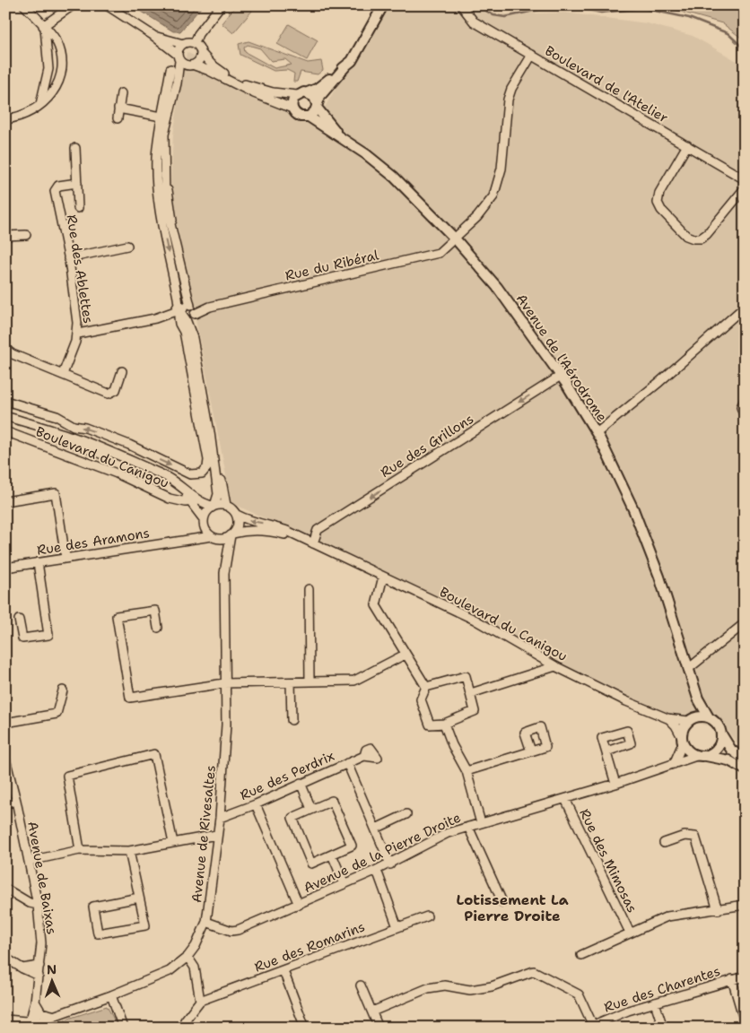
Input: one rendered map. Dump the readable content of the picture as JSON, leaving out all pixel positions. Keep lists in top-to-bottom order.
{
  "streets": {
    "main road": ["Avenue de l'Aérodrome"],
    "street": [
      "Boulevard de l'Atelier",
      "Rue du Ribéral",
      "Rue des Ablettes",
      "Rue des Grillons",
      "Boulevard du Canigou",
      "Rue des Aramons",
      "Rue des Perdrix",
      "Avenue de Rivesaltes",
      "Avenue de la Pierre Droite",
      "Rue des Mimosas",
      "Avenue de Baixas",
      "Rue des Romarins",
      "Rue des Charentes"
    ]
  },
  "crossings": [
    ["Boulevard de l'Atelier", "Rue du Ribéral"],
    ["Rue du Ribéral", "Avenue de l'Aérodrome"],
    ["Rue du Ribéral", "Boulevard du Canigou"],
    ["Avenue de l'Aérodrome", "Rue des Grillons"],
    ["Avenue de l'Aérodrome", "Boulevard du Canigou"],
    ["Avenue de l'Aérodrome", "Avenue de la Pierre Droite"],
    ["Rue des Grillons", "Boulevard du Canigou"],
    ["Boulevard du Canigou", "Rue des Aramons"],
    ["Boulevard du Canigou", "Avenue de Rivesaltes"],
    ["Boulevard du Canigou", "Avenue de la Pierre Droite"],
    ["Rue des Aramons", "Avenue de Rivesaltes"],
    ["Rue des Perdrix", "Avenue de Rivesaltes"],
    ["Avenue de Rivesaltes", "Avenue de la Pierre Droite"],
    ["Avenue de Rivesaltes", "Avenue de Baixas"],
    ["Avenue de la Pierre Droite", "Rue des Mimosas"]
  ],
  "one_way": ["Rue des Grillons"],
  "districts": ["Lotissement La Pierre Droite"],
  "north": "top"
}
